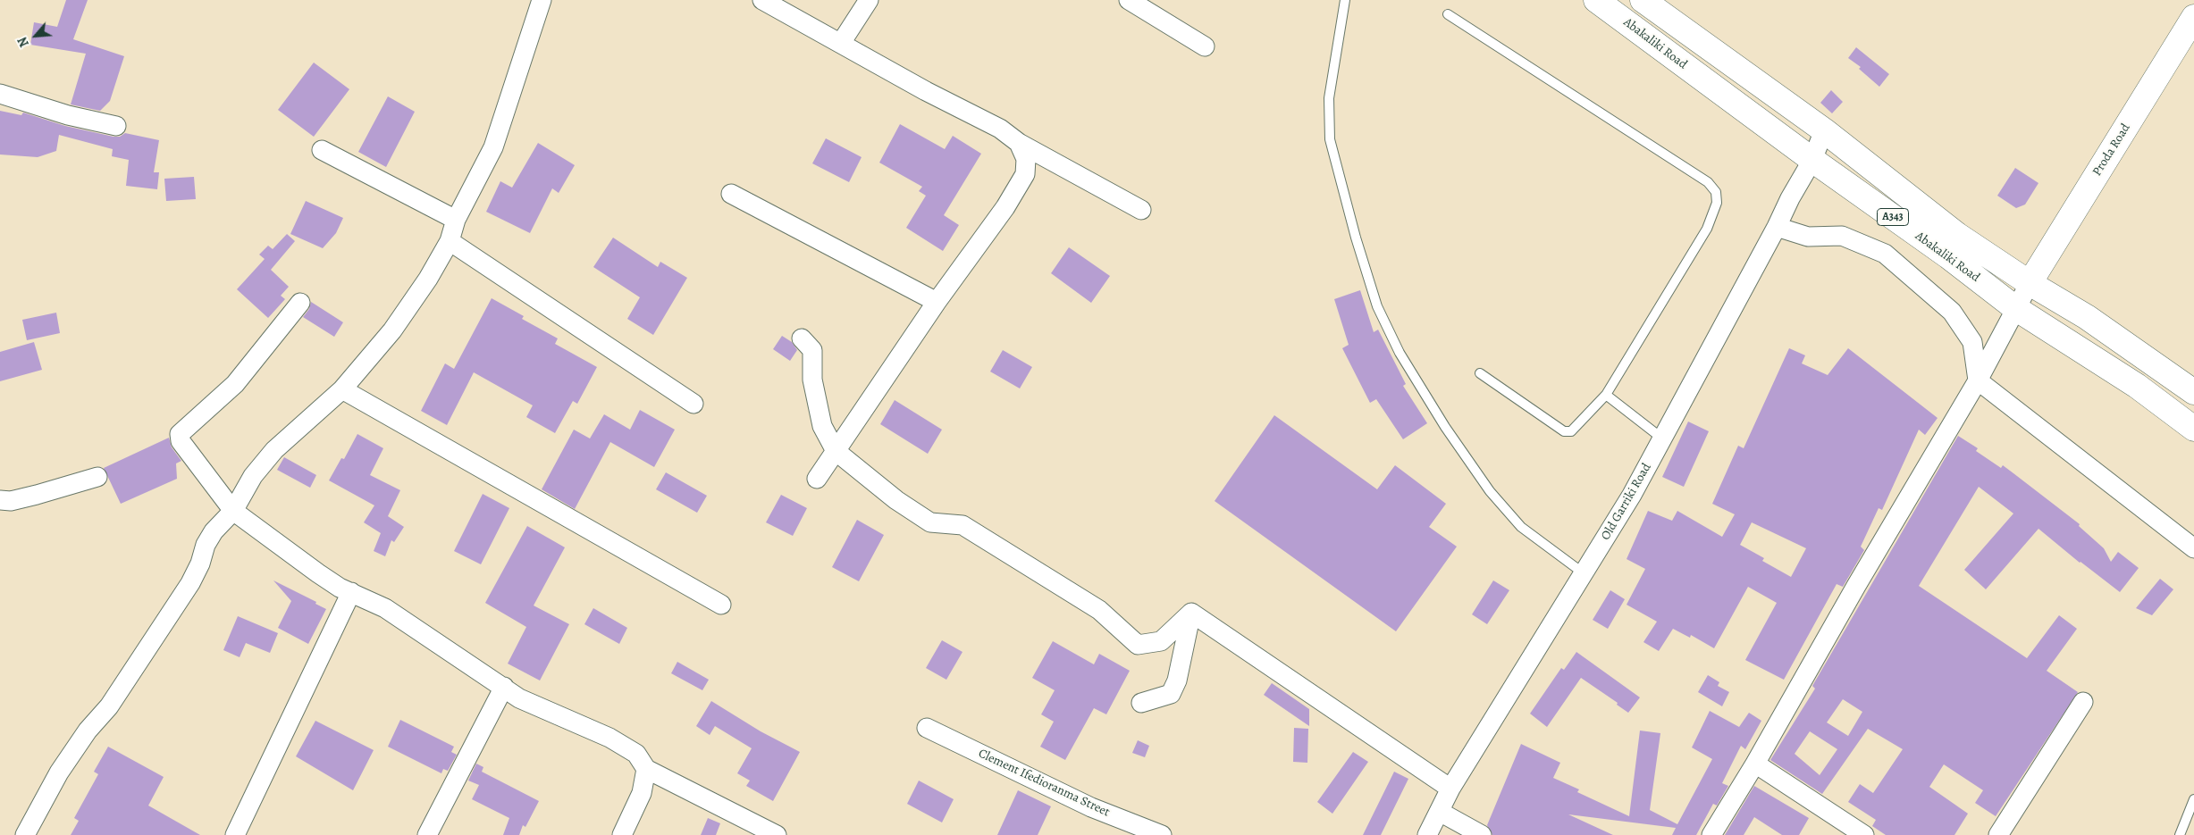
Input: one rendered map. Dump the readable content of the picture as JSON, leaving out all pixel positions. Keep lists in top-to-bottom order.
{
  "streets": {
    "main road": ["Abakaliki Road", "Proda Road", "A343"],
    "street": ["Old Garriki Road", "Clement Ifedioranma Street"]
  },
  "crossings": [
    ["Abakaliki Road", "Proda Road"],
    ["Abakaliki Road", "Old Garriki Road"]
  ],
  "north": "bottom left"
}
